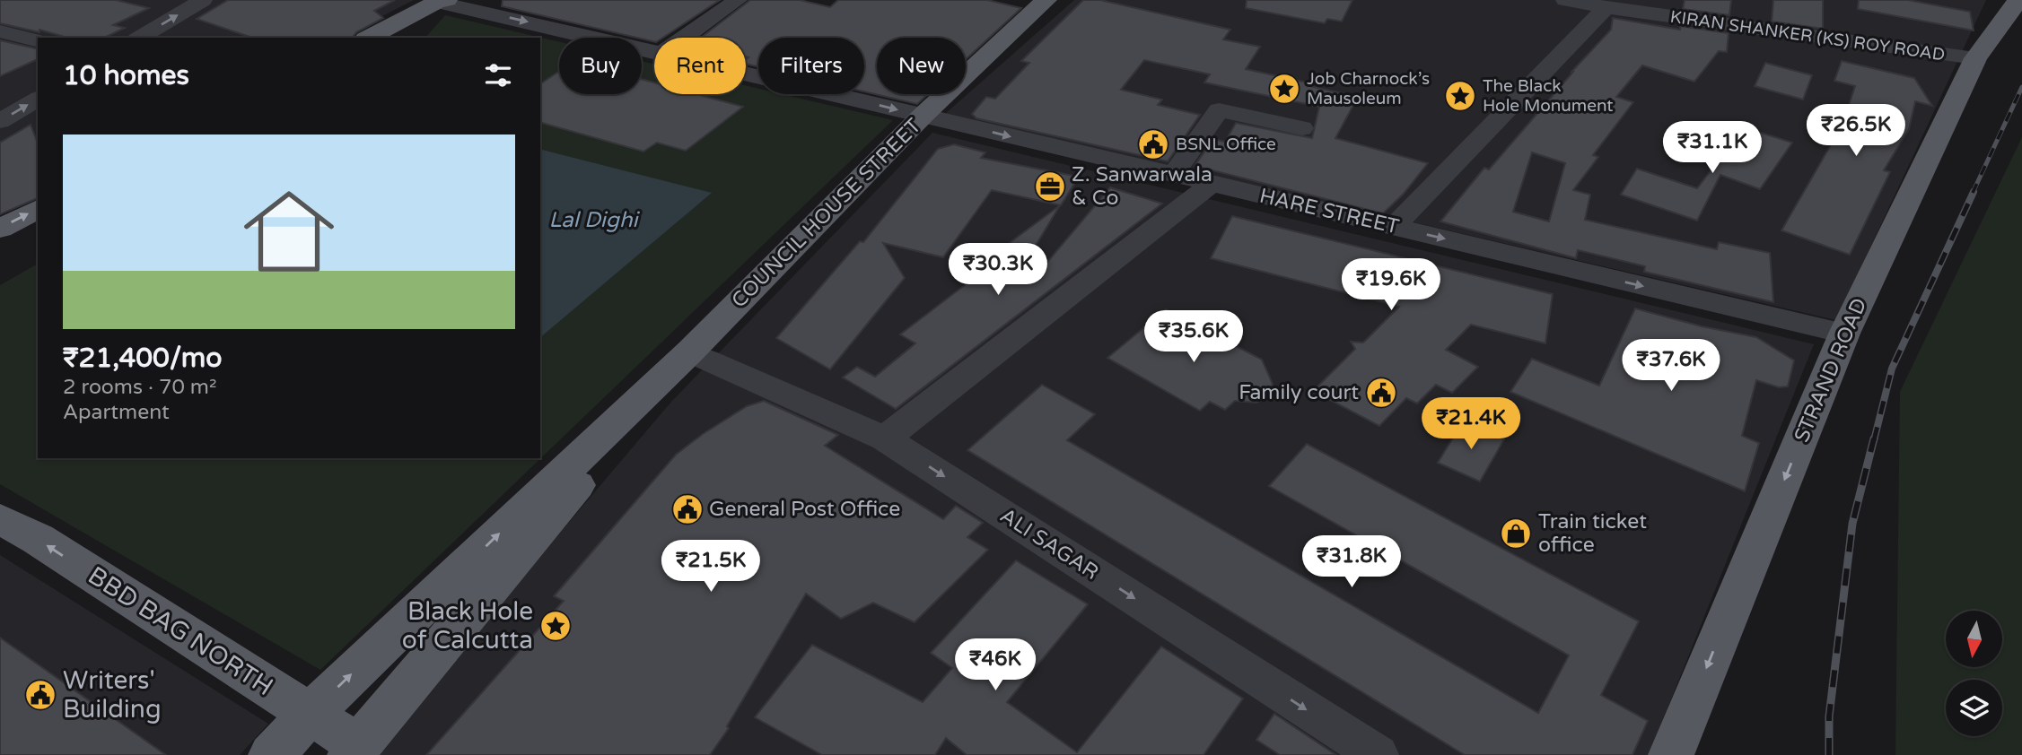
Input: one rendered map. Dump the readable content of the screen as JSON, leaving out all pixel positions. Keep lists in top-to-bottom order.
{
  "streets": {
    "main road": ["COUNCIL HOUSE STREET", "STRAND ROAD", "BBD BAG NORTH"],
    "street": ["KIRAN SHANKER (KS) ROY ROAD", "HARE STREET", "ALI SAGAR"]
  },
  "crossings": [
    ["KIRAN SHANKER (KS) ROY ROAD", "STRAND ROAD"],
    ["HARE STREET", "COUNCIL HOUSE STREET"],
    ["HARE STREET", "STRAND ROAD"]
  ],
  "one_way": [
    "HARE STREET",
    "STRAND ROAD",
    "ALI SAGAR",
    "BBD BAG NORTH"
  ],
  "water": ["Lal Dighi"],
  "places": {
    "place": ["Job Charnock’s Mausoleum", "The Black Hole Monument", "Black Hole of Calcutta"],
    "public building": [
      "BSNL Office",
      "Family court",
      "General Post Office",
      "Writers' Building"
    ],
    "office": ["Z. Sanwarwala & Co"],
    "shop": ["Train ticket office"]
  },
  "north": "bottom",
  "page": {
    "chip": [
      "Buy",
      "Rent",
      "Filters",
      "New"
    ],
    "heading": "10 homes",
    "price": [
      "₹26.5K",
      "₹31.1K",
      "₹30.3K",
      "₹19.6K",
      "₹35.6K",
      "₹37.6K",
      "₹21.4K",
      "₹31.8K",
      "₹21.5K",
      "₹46K"
    ],
    "list": [
      {
        "name": "₹21,400/mo",
        "note": "2 rooms · 70 m² · Apartment"
      }
    ]
  }
}
